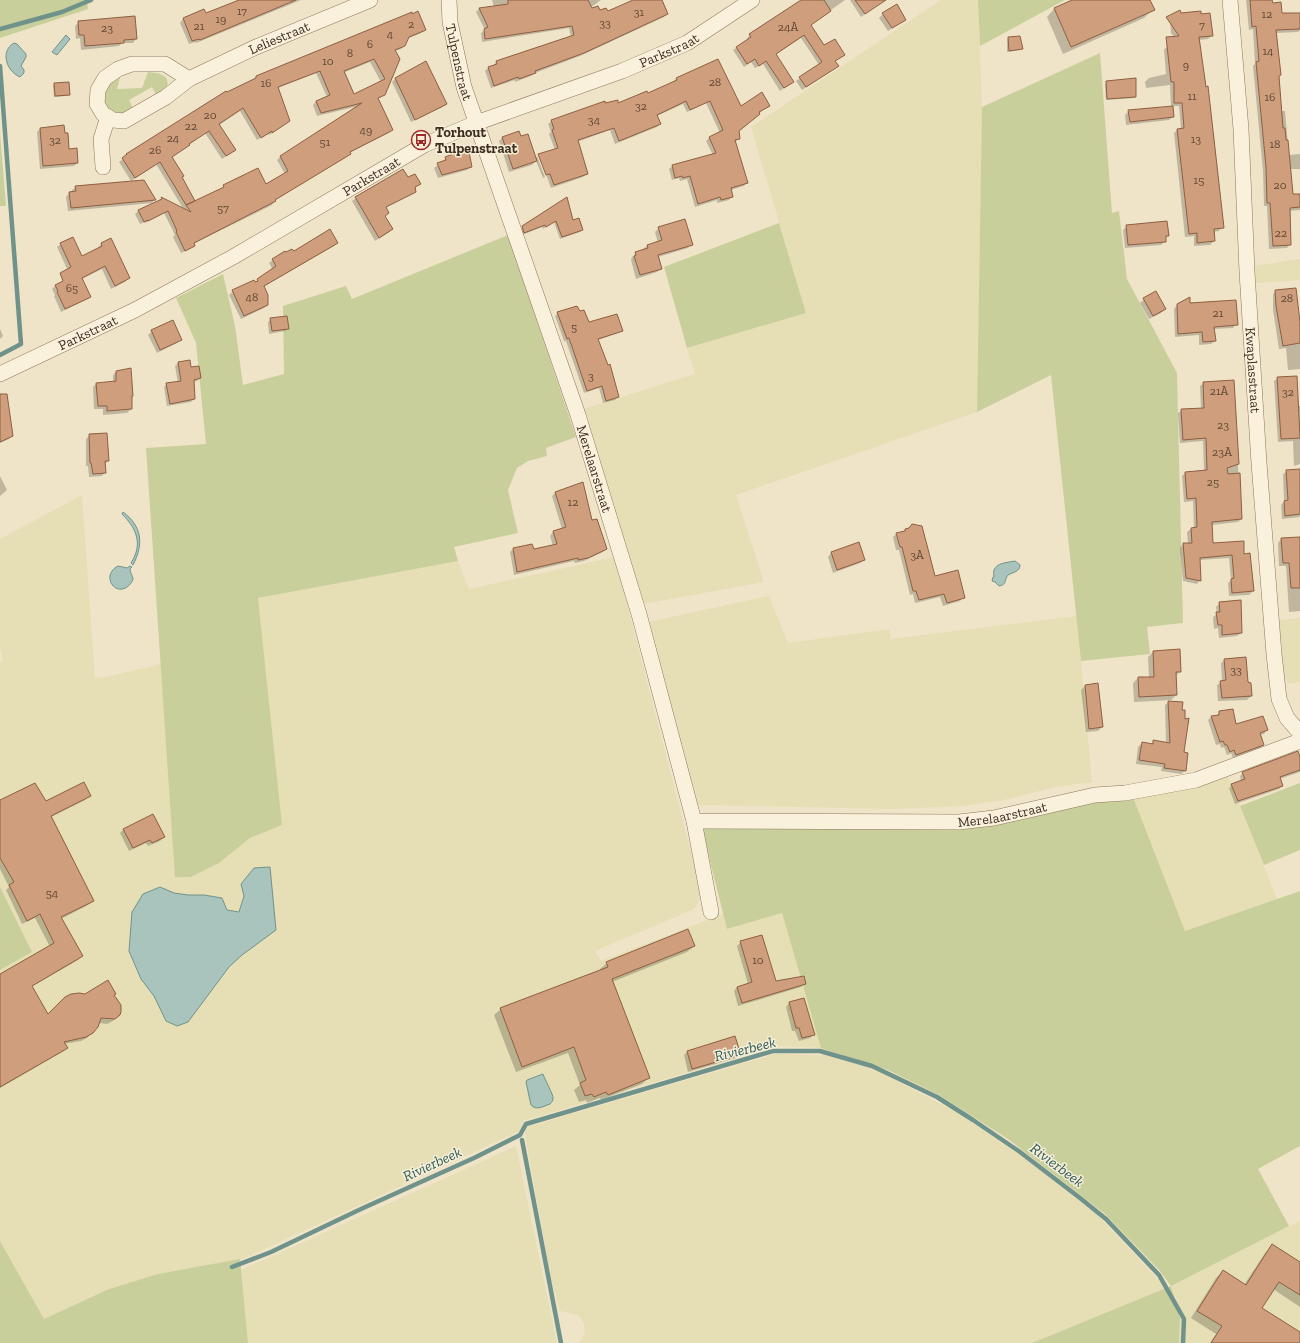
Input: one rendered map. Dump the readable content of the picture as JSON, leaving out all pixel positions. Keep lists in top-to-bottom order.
{
  "streets": {
    "street": [
      "Leliestraat",
      "Parkstraat",
      "Tulpenstraat",
      "Kwaplasstraat",
      "Merelaarstraat"
    ]
  },
  "crossings": [
    ["Parkstraat", "Tulpenstraat"],
    ["Parkstraat", "Merelaarstraat"],
    ["Tulpenstraat", "Merelaarstraat"]
  ],
  "water": ["Rivierbeek"],
  "places": {
    "bus stop": ["Torhout Tulpenstraat"]
  },
  "house_numbers": [
    "17",
    "31",
    "12",
    "19",
    "33",
    "2",
    "7",
    "21",
    "24A",
    "23",
    "4",
    "6",
    "14",
    "8",
    "10",
    "9",
    "28",
    "16",
    "11",
    "16",
    "32",
    "20",
    "34",
    "22",
    "49",
    "24",
    "13",
    "32",
    "51",
    "18",
    "26",
    "15",
    "20",
    "57",
    "22",
    "65",
    "48",
    "28",
    "21",
    "5",
    "3",
    "21A",
    "32",
    "23",
    "23A",
    "25",
    "12",
    "3A",
    "33",
    "54",
    "10"
  ]
}
